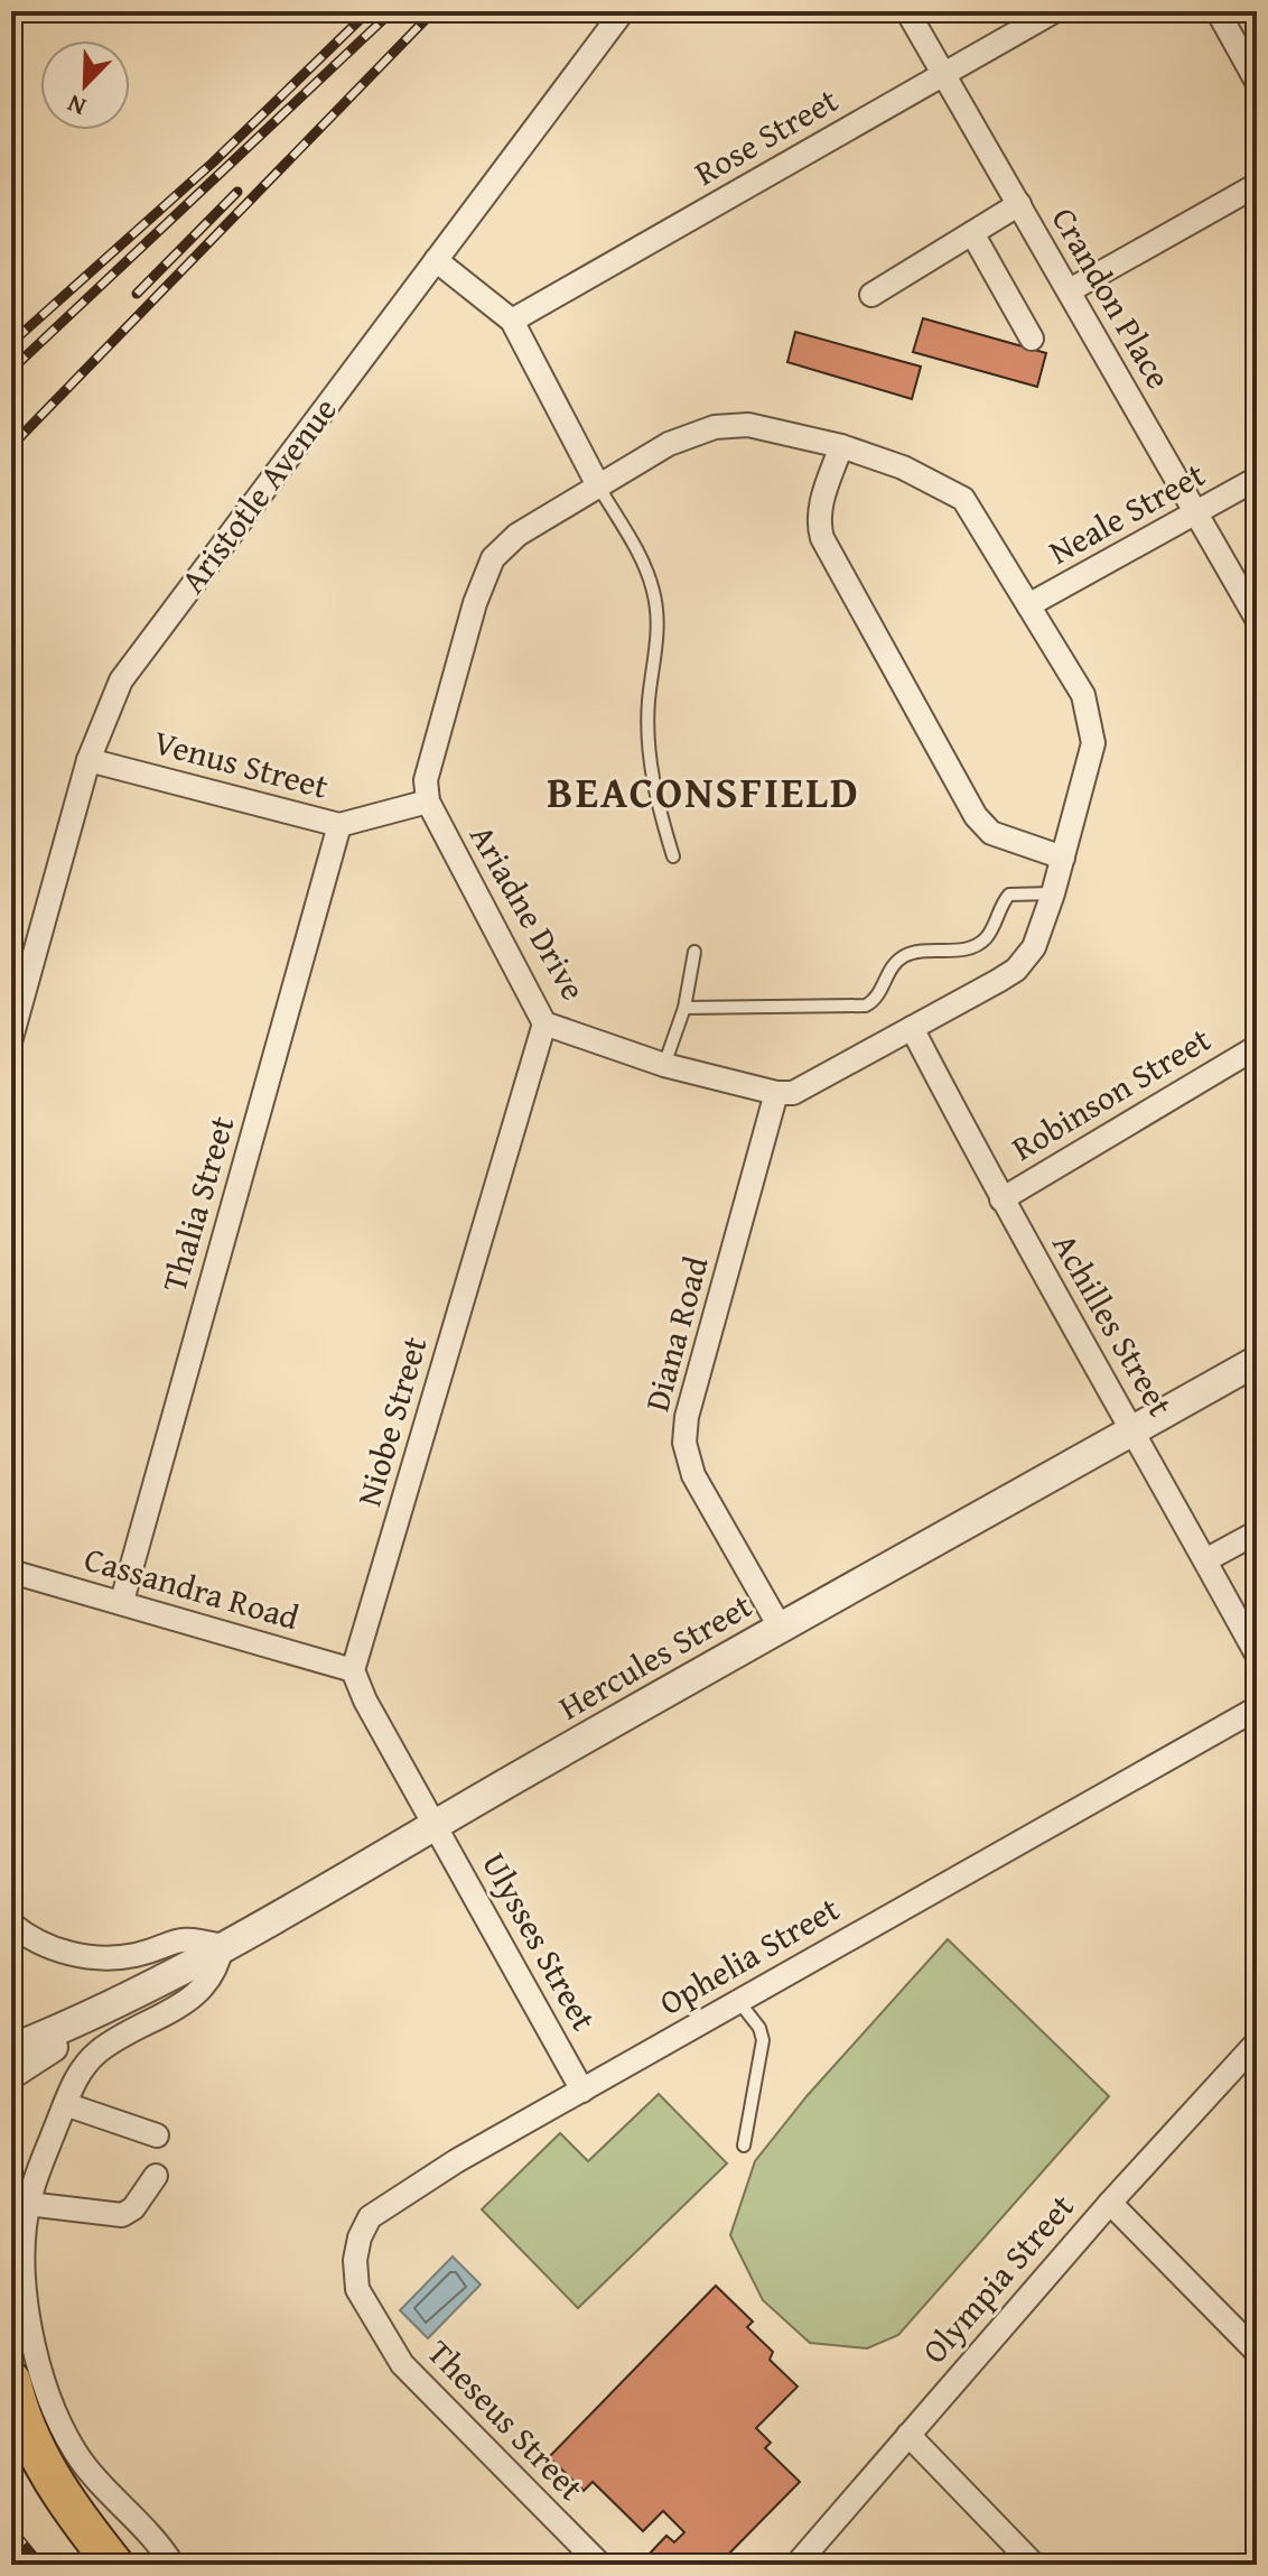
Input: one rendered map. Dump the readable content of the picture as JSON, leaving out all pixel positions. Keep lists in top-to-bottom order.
{
  "streets": {
    "street": [
      "Rose Street",
      "Crandon Place",
      "Aristotle Avenue",
      "Neale Street",
      "Venus Street",
      "Ariadne Drive",
      "Robinson Street",
      "Thalia Street",
      "Achilles Street",
      "Diana Road",
      "Niobe Street",
      "Cassandra Road",
      "Hercules Street",
      "Ulysses Street",
      "Ophelia Street",
      "Olympia Street",
      "Theseus Street"
    ]
  },
  "crossings": [
    ["Rose Street", "Crandon Place"],
    ["Crandon Place", "Neale Street"],
    ["Aristotle Avenue", "Venus Street"],
    ["Neale Street", "Ariadne Drive"],
    ["Venus Street", "Ariadne Drive"],
    ["Venus Street", "Thalia Street"],
    ["Ariadne Drive", "Achilles Street"],
    ["Ariadne Drive", "Diana Road"],
    ["Ariadne Drive", "Niobe Street"],
    ["Robinson Street", "Achilles Street"],
    ["Thalia Street", "Cassandra Road"],
    ["Achilles Street", "Hercules Street"],
    ["Diana Road", "Hercules Street"],
    ["Niobe Street", "Cassandra Road"],
    ["Hercules Street", "Ulysses Street"],
    ["Ulysses Street", "Ophelia Street"],
    ["Ophelia Street", "Theseus Street"]
  ],
  "districts": ["BEACONSFIELD"],
  "north": "bottom left"
}
